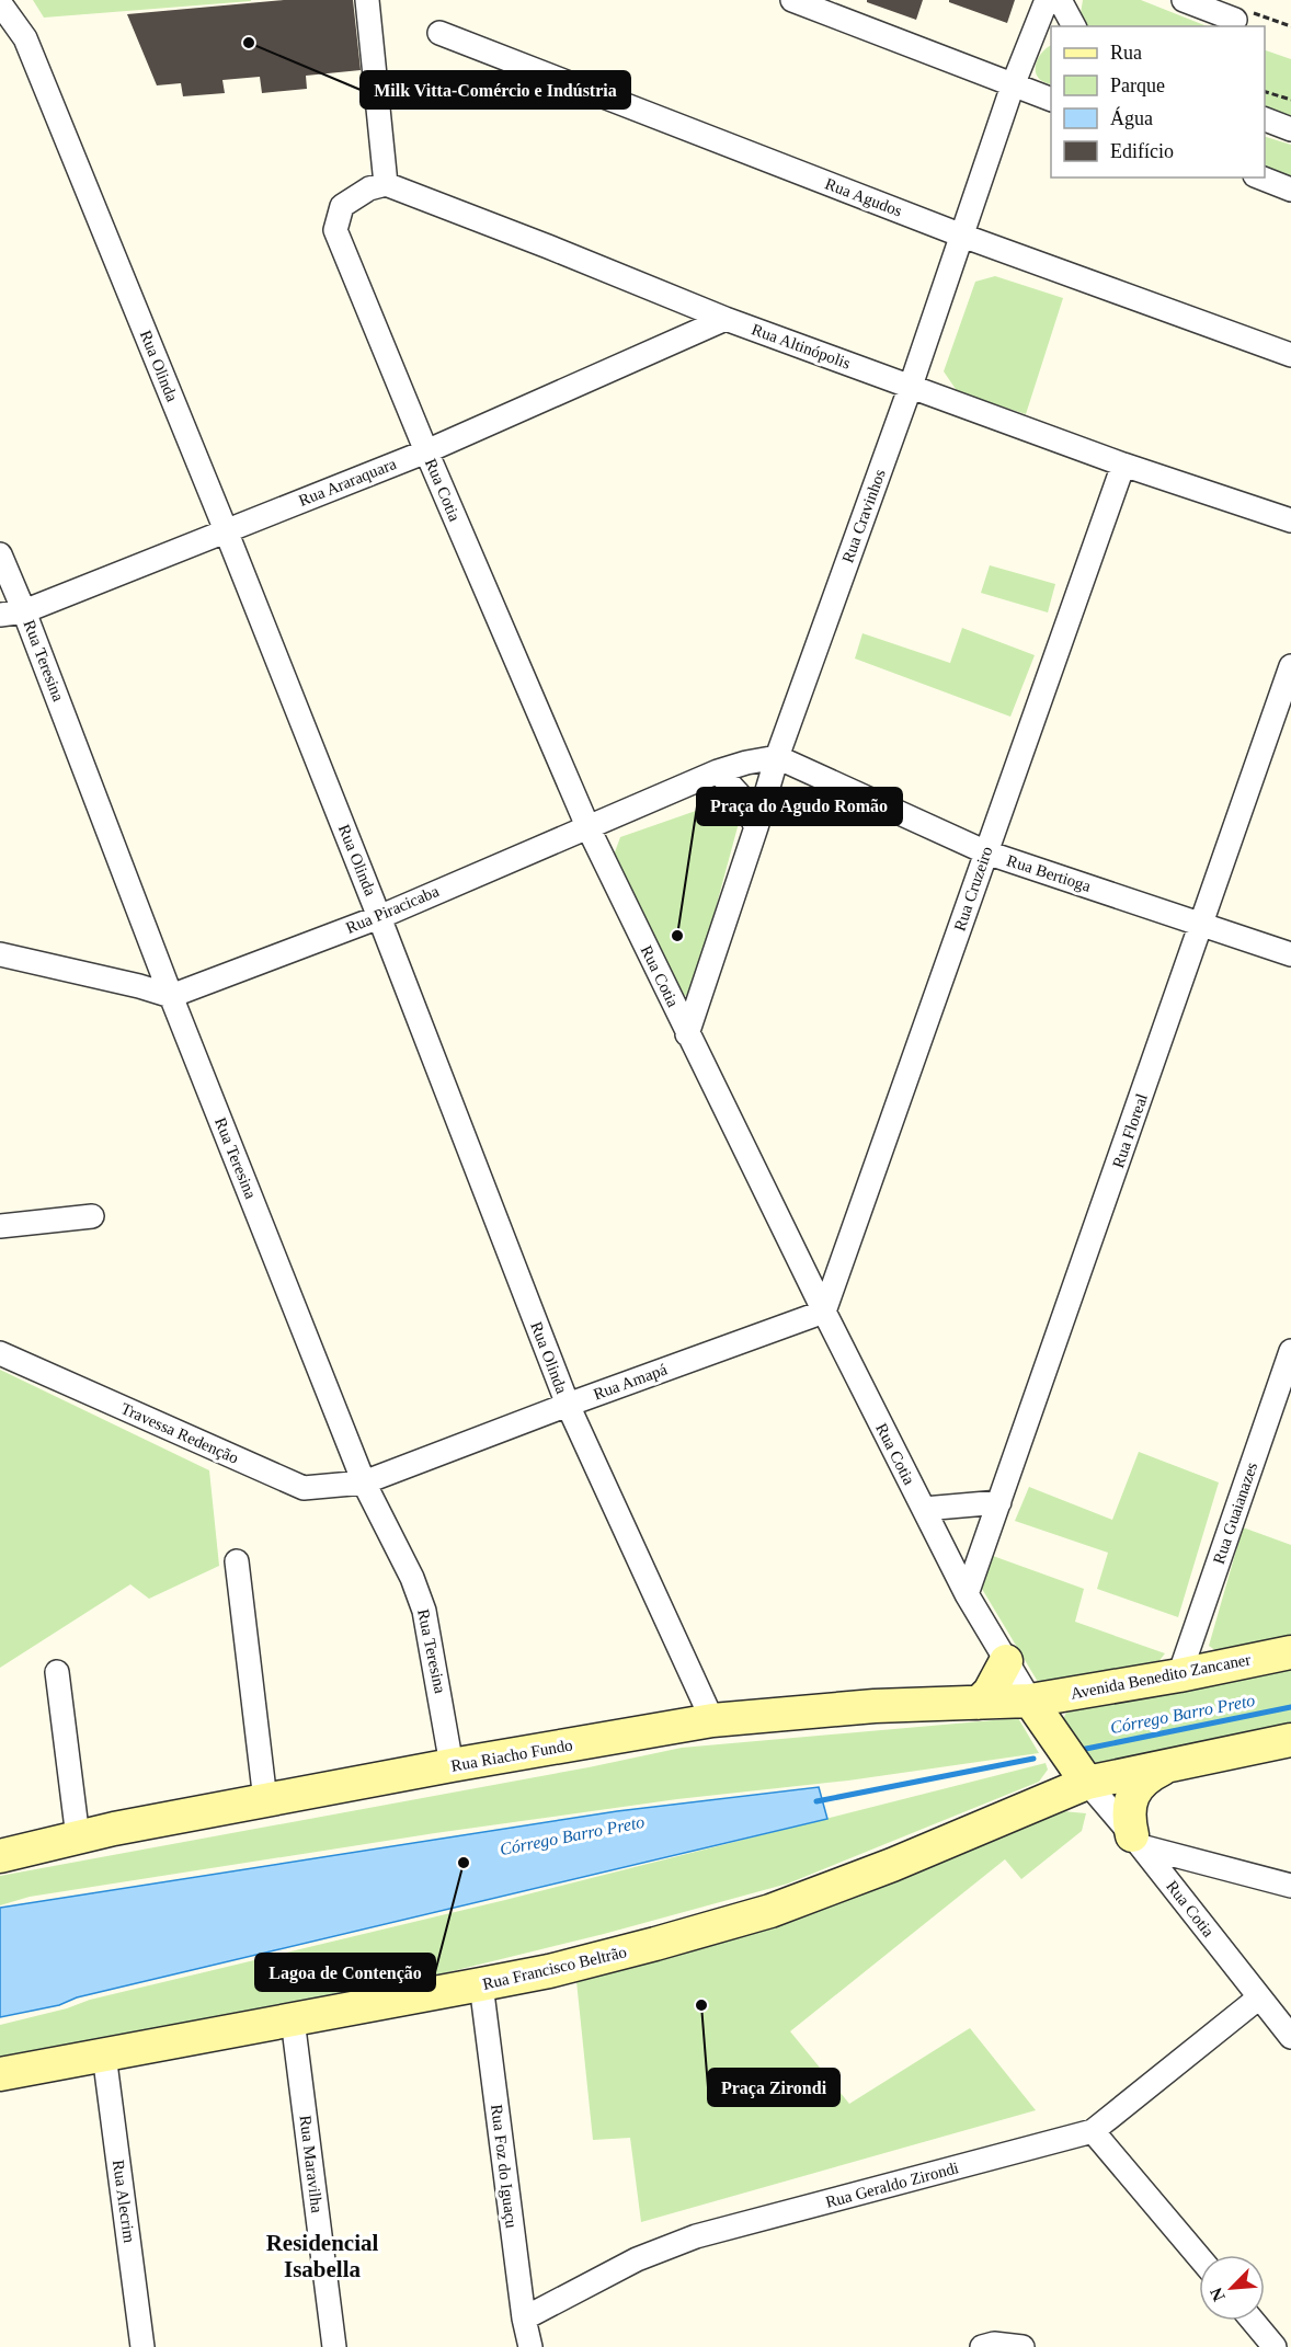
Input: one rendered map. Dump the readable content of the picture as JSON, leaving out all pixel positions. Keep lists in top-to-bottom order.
{
  "streets": {
    "main road": ["Avenida Benedito Zancaner", "Rua Riacho Fundo", "Rua Francisco Beltrão"],
    "street": [
      "Rua Agudos",
      "Rua Altinópolis",
      "Rua Olinda",
      "Rua Araraquara",
      "Rua Cotia",
      "Rua Cravinhos",
      "Rua Teresina",
      "Rua Bertioga",
      "Rua Cruzeiro",
      "Rua Piracicaba",
      "Rua Floreal",
      "Rua Amapá",
      "Travessa Redenção",
      "Rua Guaianazes",
      "Rua Maravilha",
      "Rua Foz do Iguaçu",
      "Rua Geraldo Zirondi",
      "Rua Alecrim"
    ]
  },
  "crossings": [
    ["Rua Agudos", "Rua Cravinhos"],
    ["Rua Altinópolis", "Rua Araraquara"],
    ["Rua Altinópolis", "Rua Cotia"],
    ["Rua Altinópolis", "Rua Cravinhos"],
    ["Rua Altinópolis", "Rua Cruzeiro"],
    ["Rua Olinda", "Rua Araraquara"],
    ["Rua Olinda", "Rua Piracicaba"],
    ["Rua Olinda", "Rua Amapá"],
    ["Rua Olinda", "Rua Riacho Fundo"],
    ["Rua Araraquara", "Rua Cotia"],
    ["Rua Araraquara", "Rua Teresina"],
    ["Rua Cotia", "Rua Cravinhos"],
    ["Rua Cotia", "Rua Cruzeiro"],
    ["Rua Cotia", "Rua Piracicaba"],
    ["Rua Cotia", "Rua Floreal"],
    ["Rua Cotia", "Rua Amapá"],
    ["Rua Cotia", "Avenida Benedito Zancaner"],
    ["Rua Cotia", "Rua Riacho Fundo"],
    ["Rua Cotia", "Rua Francisco Beltrão"],
    ["Rua Cravinhos", "Rua Bertioga"],
    ["Rua Cravinhos", "Rua Piracicaba"],
    ["Rua Teresina", "Rua Piracicaba"],
    ["Rua Teresina", "Rua Amapá"],
    ["Rua Teresina", "Travessa Redenção"],
    ["Rua Teresina", "Rua Riacho Fundo"],
    ["Rua Bertioga", "Rua Cruzeiro"],
    ["Rua Bertioga", "Rua Piracicaba"],
    ["Rua Bertioga", "Rua Floreal"],
    ["Rua Cruzeiro", "Rua Amapá"],
    ["Rua Amapá", "Travessa Redenção"],
    ["Rua Guaianazes", "Avenida Benedito Zancaner"],
    ["Avenida Benedito Zancaner", "Rua Riacho Fundo"],
    ["Rua Francisco Beltrão", "Rua Maravilha"],
    ["Rua Francisco Beltrão", "Rua Foz do Iguaçu"],
    ["Rua Francisco Beltrão", "Rua Alecrim"],
    ["Rua Foz do Iguaçu", "Rua Geraldo Zirondi"]
  ],
  "districts": ["Residencial Isabella"],
  "water": ["Córrego Barro Preto"],
  "places": [
    "Milk Vitta-Comércio e Indústria",
    "Praça do Agudo Romão",
    "Lagoa de Contenção",
    "Praça Zirondi"
  ],
  "legend": [
    "Rua",
    "Parque",
    "Água",
    "Edifício"
  ],
  "north": "bottom left"
}
